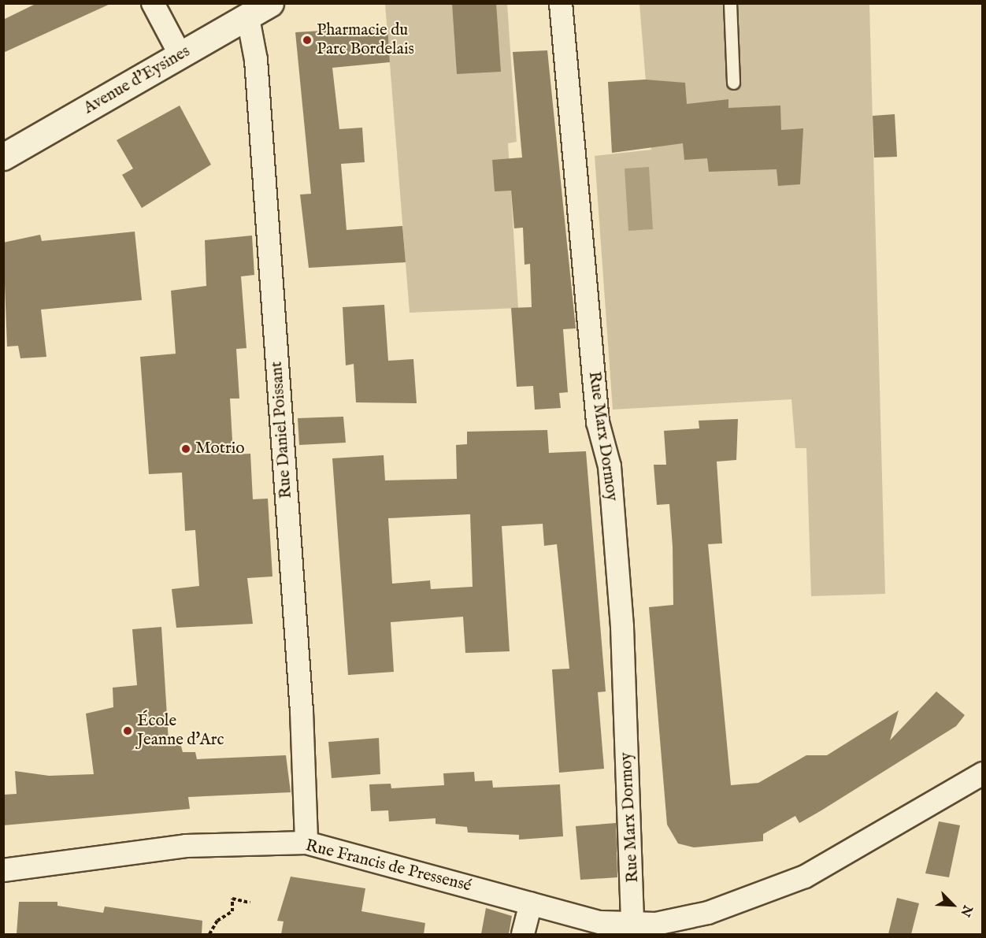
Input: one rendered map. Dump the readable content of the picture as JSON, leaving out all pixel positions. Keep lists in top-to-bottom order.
{
  "streets": {
    "street": [
      "Avenue d'Eysines",
      "Rue Daniel Poissant",
      "Rue Marx Dormoy",
      "Rue Francis de Pressensé"
    ]
  },
  "crossings": [
    ["Avenue d'Eysines", "Rue Daniel Poissant"],
    ["Rue Daniel Poissant", "Rue Francis de Pressensé"],
    ["Rue Marx Dormoy", "Rue Francis de Pressensé"]
  ],
  "places": ["Pharmacie du Parc Bordelais", "Motrio", "École Jeanne d'Arc"],
  "north": "bottom right"
}
